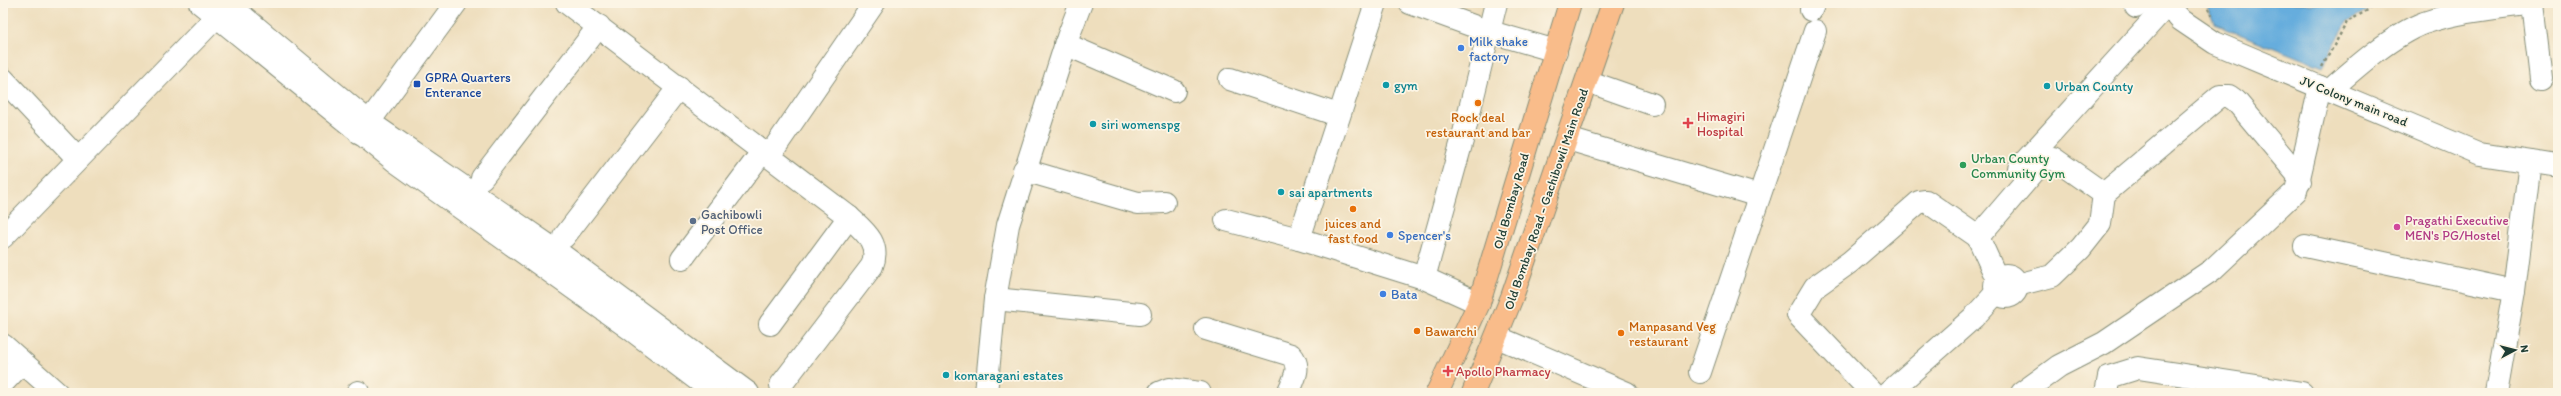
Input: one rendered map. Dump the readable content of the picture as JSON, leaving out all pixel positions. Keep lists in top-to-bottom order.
{
  "streets": {
    "main road": ["Old Bombay Road - Gachibowli Main Road", "Old Bombay Road"],
    "street": ["JV Colony main road"]
  },
  "places": {
    "other": [
      "Milk shake factory",
      "gym",
      "Urban County",
      "Rock deal restaurant and bar",
      "siri womenspg",
      "Urban County Community Gym",
      "sai apartments",
      "juices and fast food",
      "Gachibowli Post Office",
      "Pragathi Executive MEN's PG/Hostel",
      "Spencer's",
      "Bata",
      "Bawarchi",
      "Manpasand Veg restaurant",
      "komaragani estates"
    ],
    "transit": ["GPRA Quarters Enterance"],
    "health": ["Himagiri Hospital", "Apollo Pharmacy"]
  },
  "north": "right"
}
